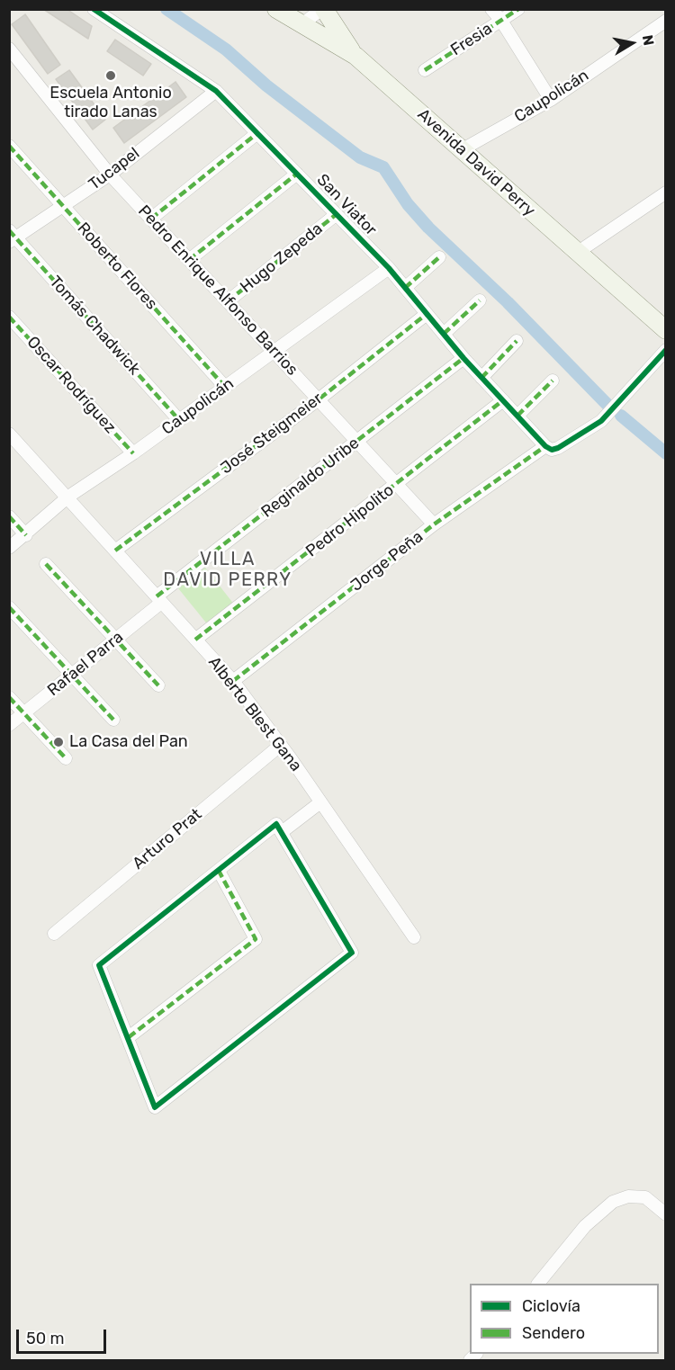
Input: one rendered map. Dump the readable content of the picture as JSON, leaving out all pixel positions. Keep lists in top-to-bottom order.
{
  "streets": {
    "main road": ["Avenida David Perry"],
    "street": [
      "Fresia",
      "Caupolicán",
      "Tucapel",
      "San Viator",
      "Hugo Zepeda",
      "Roberto Flores",
      "Pedro Enrique Alfonso Barrios",
      "Tomás Chadwick",
      "Oscar Rodríguez",
      "José Steigmeier",
      "Reginaldo Uribe",
      "Pedro Hipolito",
      "Jorge Peña",
      "Rafael Parra",
      "Alberto Blest Gana",
      "Arturo Prat"
    ]
  },
  "crossings": [
    ["Caupolicán", "Avenida David Perry"],
    ["Caupolicán", "San Viator"],
    ["Caupolicán", "Roberto Flores"],
    ["Caupolicán", "Pedro Enrique Alfonso Barrios"],
    ["Caupolicán", "Tomás Chadwick"],
    ["Caupolicán", "Oscar Rodríguez"],
    ["Caupolicán", "Alberto Blest Gana"],
    ["Tucapel", "San Viator"],
    ["Tucapel", "Roberto Flores"],
    ["Tucapel", "Pedro Enrique Alfonso Barrios"],
    ["Tucapel", "Tomás Chadwick"],
    ["San Viator", "Hugo Zepeda"],
    ["San Viator", "José Steigmeier"],
    ["San Viator", "Reginaldo Uribe"],
    ["San Viator", "Pedro Hipolito"],
    ["San Viator", "Jorge Peña"],
    ["Hugo Zepeda", "Pedro Enrique Alfonso Barrios"],
    ["Pedro Enrique Alfonso Barrios", "José Steigmeier"],
    ["Pedro Enrique Alfonso Barrios", "Reginaldo Uribe"],
    ["Pedro Enrique Alfonso Barrios", "Pedro Hipolito"],
    ["Pedro Enrique Alfonso Barrios", "Jorge Peña"],
    ["José Steigmeier", "Alberto Blest Gana"],
    ["Reginaldo Uribe", "Rafael Parra"],
    ["Reginaldo Uribe", "Alberto Blest Gana"],
    ["Pedro Hipolito", "Alberto Blest Gana"],
    ["Jorge Peña", "Alberto Blest Gana"],
    ["Rafael Parra", "Alberto Blest Gana"],
    ["Alberto Blest Gana", "Arturo Prat"]
  ],
  "districts": ["VILLA DAVID PERRY"],
  "places": ["Escuela Antonio tirado Lanas", "La Casa del Pan"],
  "legend": ["Ciclovía", "Sendero"],
  "scale_bar": "50 m",
  "north": "right"
}
